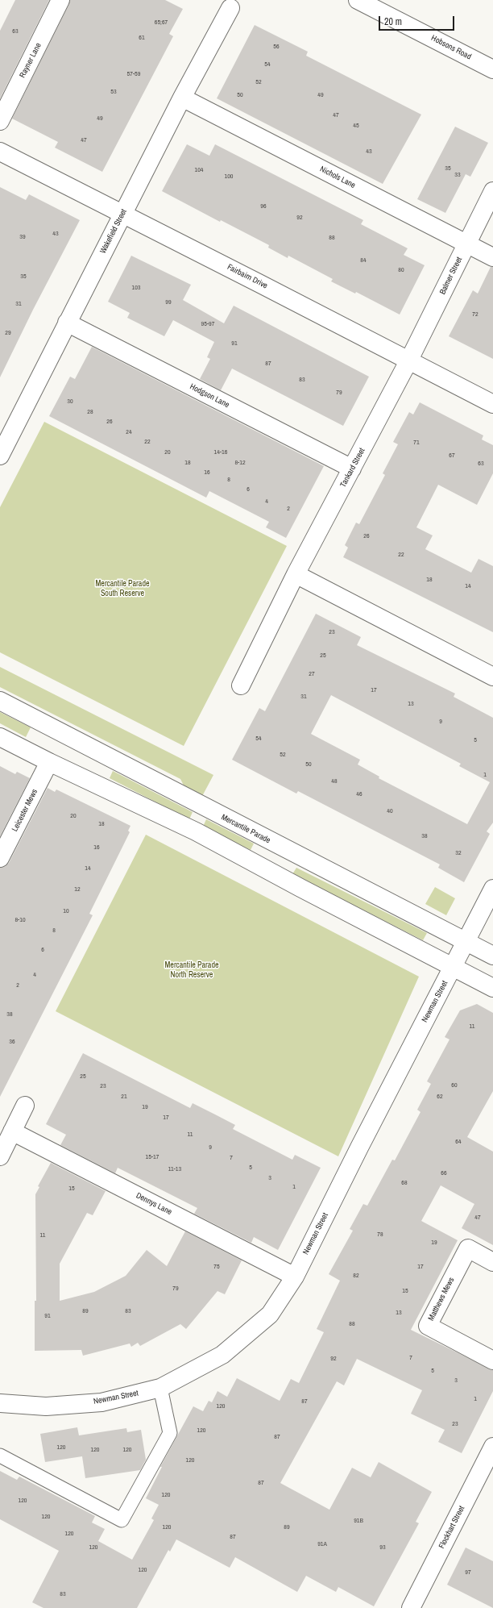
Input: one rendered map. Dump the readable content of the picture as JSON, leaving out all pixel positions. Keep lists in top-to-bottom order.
{
  "streets": {
    "street": [
      "Hobsons Road",
      "Rayner Lane",
      "Nichols Lane",
      "Wakefield Street",
      "Balmer Street",
      "Fairbairn Drive",
      "Hodgson Lane",
      "Tankard Street",
      "Leicester Mews",
      "Mercantile Parade",
      "Newman Street",
      "Dennys Lane",
      "Matthews Mews",
      "Flockhart Street"
    ]
  },
  "crossings": [
    ["Nichols Lane", "Wakefield Street"],
    ["Nichols Lane", "Balmer Street"],
    ["Wakefield Street", "Fairbairn Drive"],
    ["Wakefield Street", "Hodgson Lane"],
    ["Balmer Street", "Fairbairn Drive"],
    ["Balmer Street", "Tankard Street"],
    ["Fairbairn Drive", "Tankard Street"],
    ["Hodgson Lane", "Tankard Street"],
    ["Mercantile Parade", "Newman Street"],
    ["Newman Street", "Dennys Lane"]
  ],
  "parks": ["Mercantile Parade South Reserve", "Mercantile Parade North Reserve"],
  "house_numbers": [
    "65;67",
    "63",
    "61",
    "56",
    "54",
    "57-59",
    "52",
    "53",
    "50",
    "49",
    "47",
    "49",
    "45",
    "47",
    "43",
    "35",
    "104",
    "33",
    "100",
    "96",
    "92",
    "43",
    "39",
    "88",
    "84",
    "80",
    "35",
    "103",
    "99",
    "31",
    "72",
    "95-97",
    "29",
    "91",
    "87",
    "83",
    "79",
    "30",
    "28",
    "26",
    "24",
    "22",
    "71",
    "20",
    "14-16",
    "67",
    "18",
    "8-12",
    "63",
    "16",
    "8",
    "6",
    "4",
    "2",
    "26",
    "22",
    "18",
    "14",
    "23",
    "25",
    "27",
    "17",
    "31",
    "13",
    "9",
    "54",
    "5",
    "52",
    "50",
    "1",
    "48",
    "46",
    "40",
    "20",
    "18",
    "38",
    "16",
    "32",
    "14",
    "12",
    "10",
    "8-10",
    "8",
    "6",
    "4",
    "2",
    "38",
    "11",
    "36",
    "25",
    "60",
    "23",
    "21",
    "62",
    "19",
    "17",
    "11",
    "64",
    "9",
    "15-17",
    "7",
    "5",
    "11-13",
    "66",
    "3",
    "68",
    "1",
    "15",
    "47",
    "78",
    "11",
    "19",
    "75",
    "17",
    "82",
    "79",
    "15",
    "89",
    "83",
    "13",
    "91",
    "88",
    "7",
    "92",
    "5",
    "3",
    "1",
    "87",
    "120",
    "23",
    "120",
    "87",
    "120",
    "120",
    "120",
    "120",
    "87",
    "120",
    "120",
    "120",
    "91B",
    "120",
    "89",
    "120",
    "87",
    "91A",
    "120",
    "93",
    "120",
    "97",
    "83"
  ],
  "scale_bar": "20 m"
}
